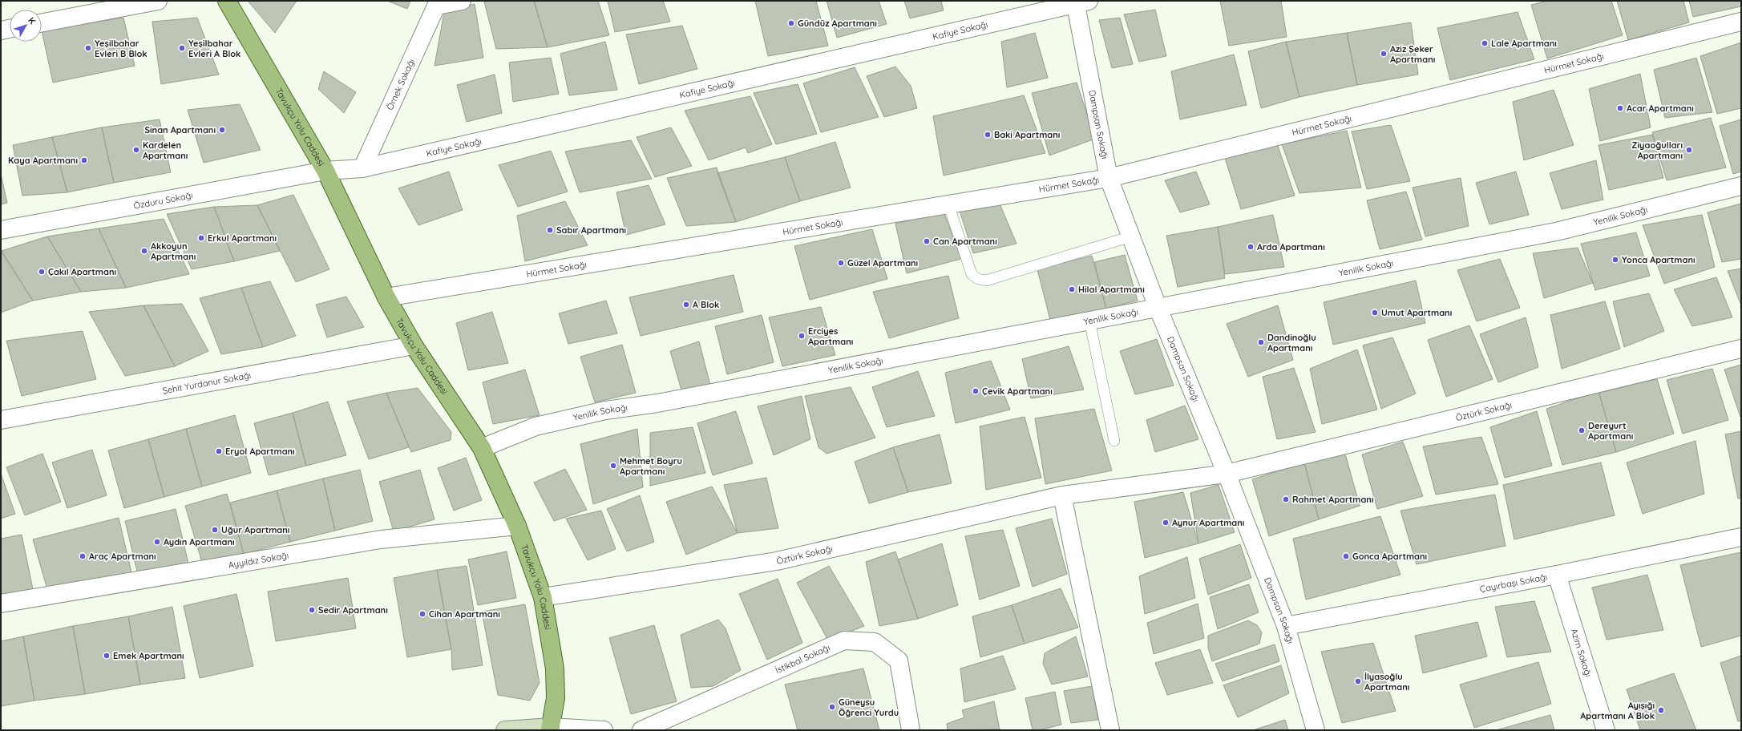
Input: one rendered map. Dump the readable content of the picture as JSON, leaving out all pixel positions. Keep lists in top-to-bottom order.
{
  "streets": {
    "main road": ["Tavukçu Yolu Caddesi"],
    "street": [
      "Kafiye Sokağı",
      "Hürmet Sokağı",
      "Örnek Sokağı",
      "Dampsan Sokağı",
      "Özduru Sokağı",
      "Yenilik Sokağı",
      "Şehit Yurdanur Sokağı",
      "Öztürk Sokağı",
      "Ayyıldız Sokağı",
      "Çayırbaşı Sokağı",
      "Azim Sokağı",
      "İstikbal Sokağı"
    ]
  },
  "crossings": [
    ["Kafiye Sokağı", "Örnek Sokağı"],
    ["Kafiye Sokağı", "Dampsan Sokağı"],
    ["Kafiye Sokağı", "Tavukçu Yolu Caddesi"],
    ["Kafiye Sokağı", "Özduru Sokağı"],
    ["Hürmet Sokağı", "Dampsan Sokağı"],
    ["Hürmet Sokağı", "Tavukçu Yolu Caddesi"],
    ["Dampsan Sokağı", "Yenilik Sokağı"],
    ["Dampsan Sokağı", "Öztürk Sokağı"],
    ["Dampsan Sokağı", "Çayırbaşı Sokağı"],
    ["Tavukçu Yolu Caddesi", "Özduru Sokağı"],
    ["Tavukçu Yolu Caddesi", "Yenilik Sokağı"],
    ["Tavukçu Yolu Caddesi", "Şehit Yurdanur Sokağı"],
    ["Tavukçu Yolu Caddesi", "Öztürk Sokağı"],
    ["Tavukçu Yolu Caddesi", "Ayyıldız Sokağı"],
    ["Çayırbaşı Sokağı", "Azim Sokağı"]
  ],
  "places": [
    "Gündüz Apartmanı",
    "Lale Apartmanı",
    "Yeşilbahar Evleri B Blok",
    "Yeşilbahar Evleri A Blok",
    "Aziz Şeker Apartmanı",
    "Acar Apartmanı",
    "Sinan Apartmanı",
    "Baki Apartmanı",
    "Kardelen Apartmanı",
    "Ziyaoğulları Apartmanı",
    "Kaya Apartmanı",
    "Sabır Apartmanı",
    "Erkul Apartmanı",
    "Can Apartmanı",
    "Arda Apartmanı",
    "Akkoyun Apartmanı",
    "Yonca Apartmanı",
    "Güzel Apartmanı",
    "Çakıl Apartmanı",
    "Hilal Apartmanı",
    "A Blok",
    "Umut Apartmanı",
    "Erciyes Apartmanı",
    "Dandinoğlu Apartmanı",
    "Çevik Apartmanı",
    "Dereyurt Apartmanı",
    "Eryol Apartmanı",
    "Mehmet Boyru Apartmanı",
    "Rahmet Apartmanı",
    "Aynur Apartmanı",
    "Uğur Apartmanı",
    "Aydın Apartmanı",
    "Araç Apartmanı",
    "Gonca Apartmanı",
    "Sedir Apartmanı",
    "Cihan Apartmanı",
    "Emek Apartmanı",
    "İlyasoğlu Apartmanı",
    "Güneysu Öğrenci Yurdu",
    "Ayışığı Apartmanı A Blok"
  ],
  "north": "top right"
}
